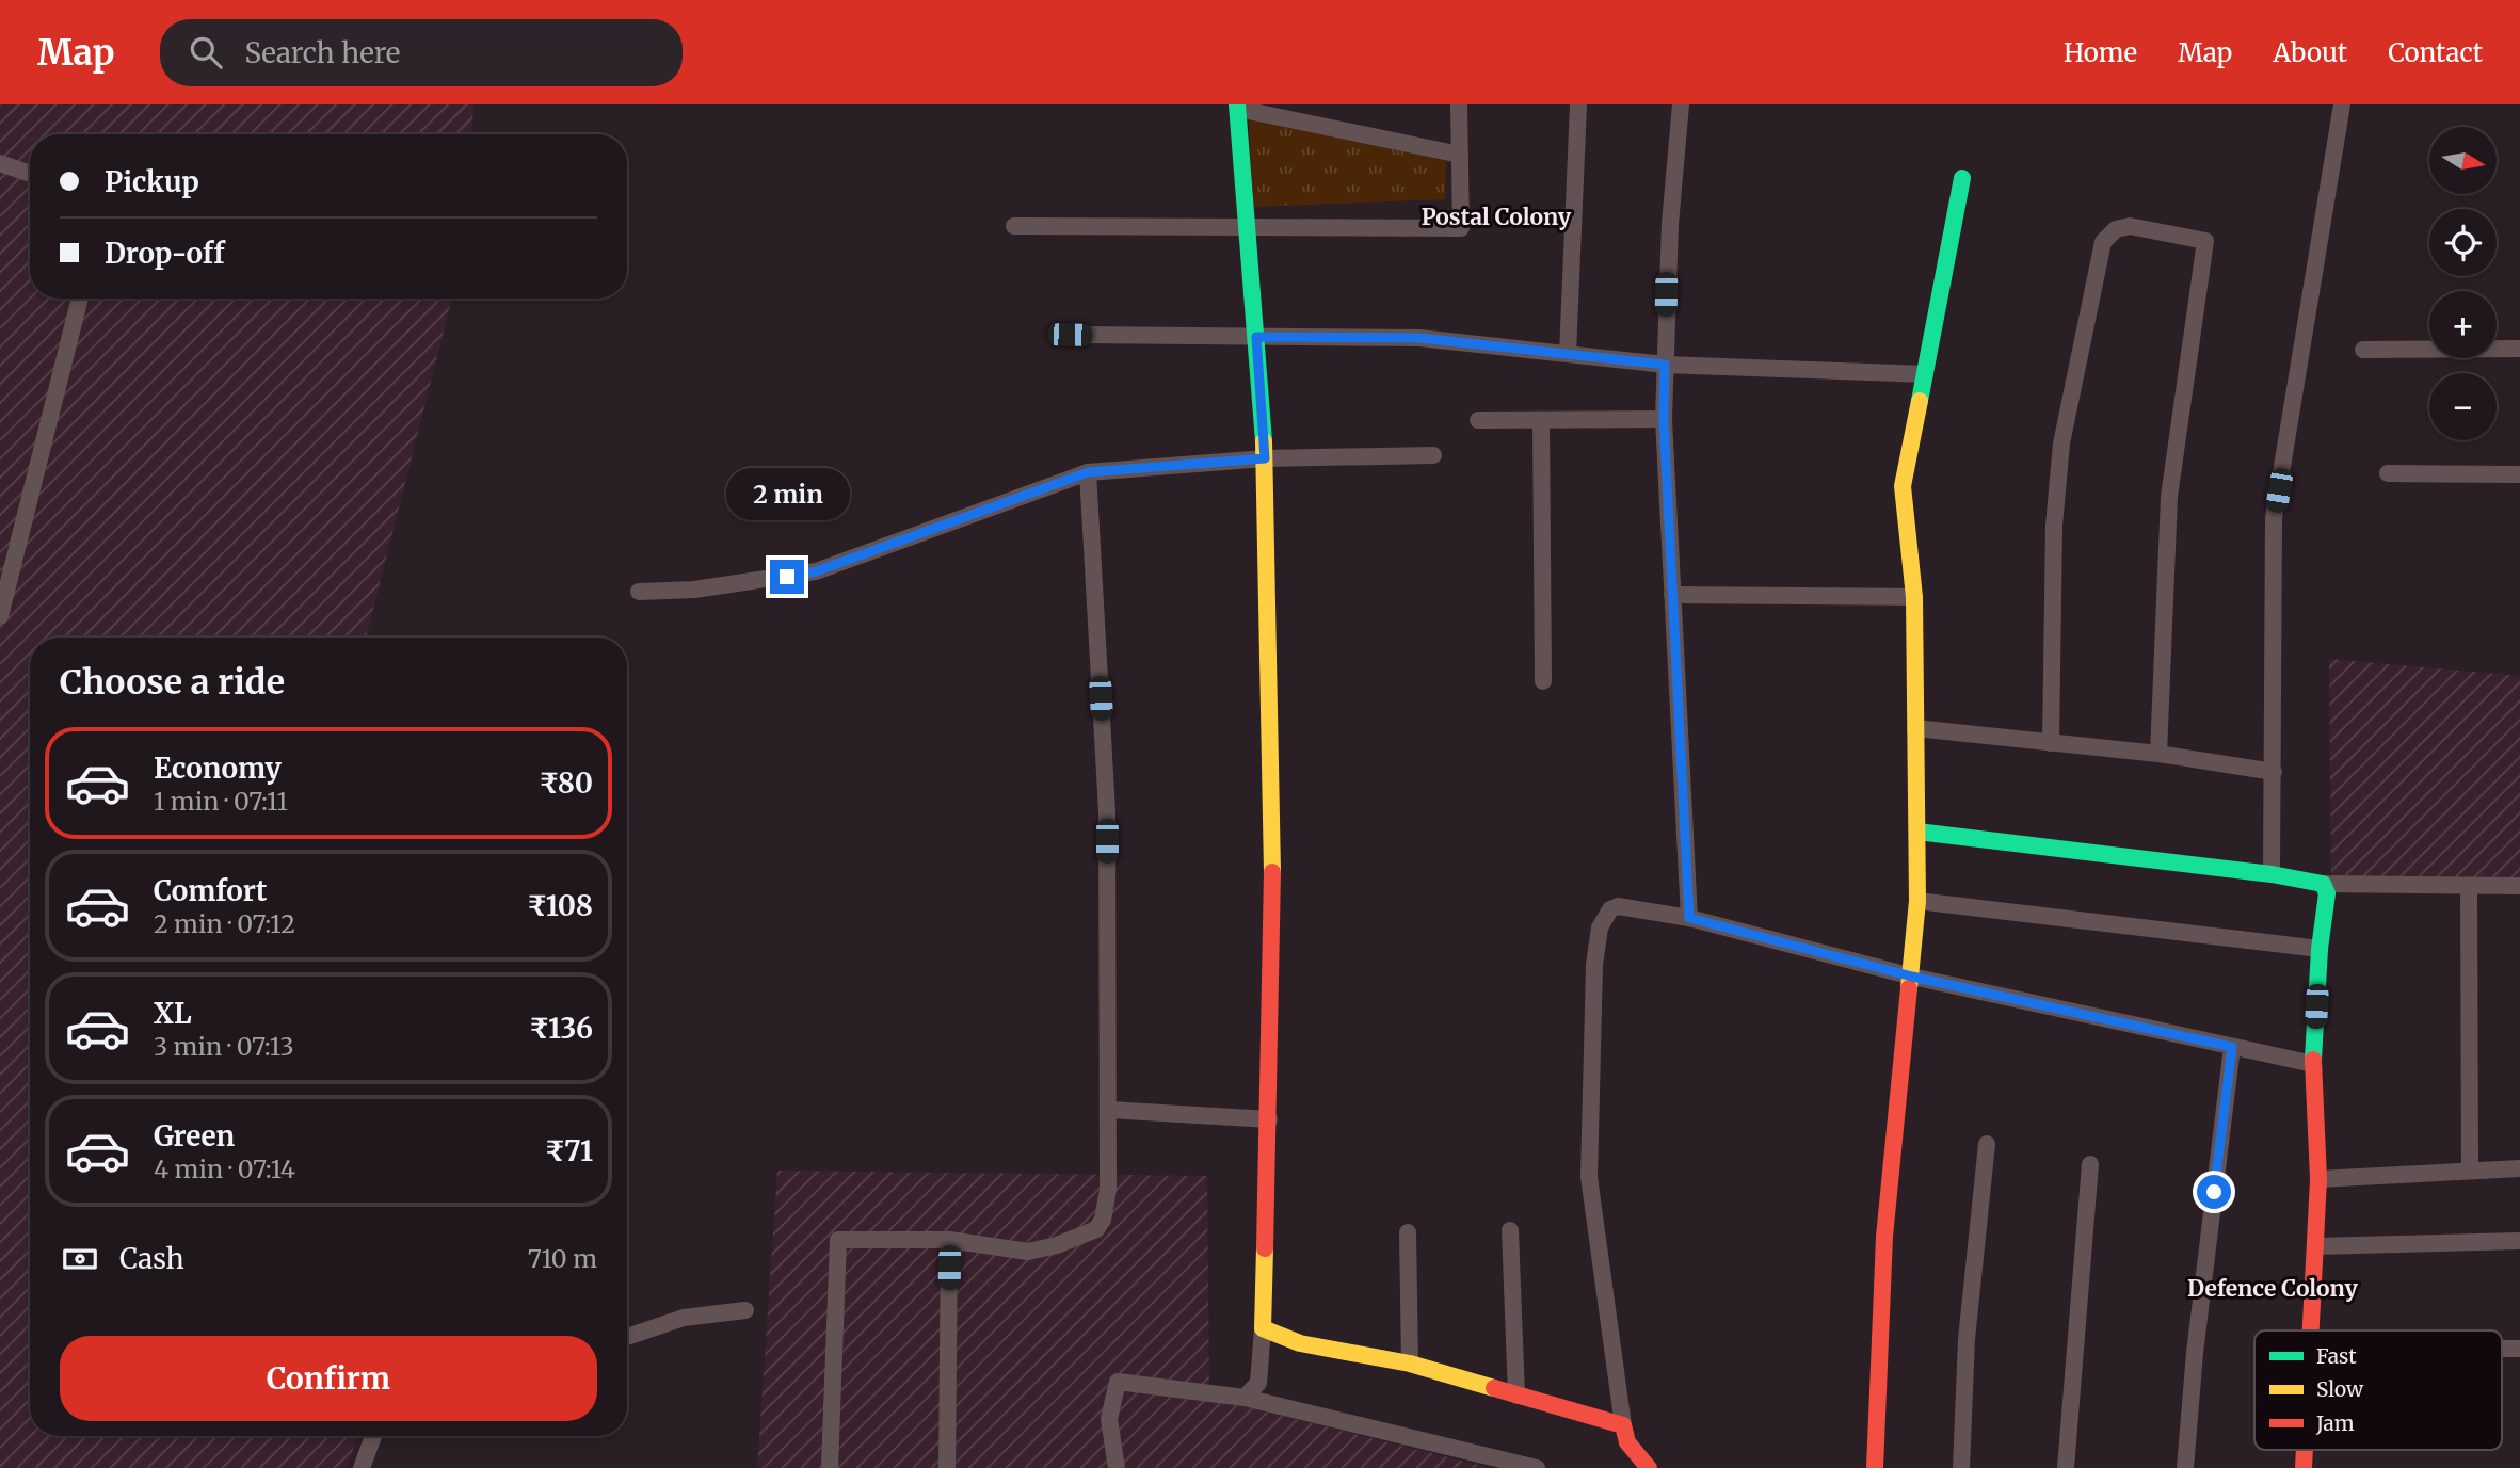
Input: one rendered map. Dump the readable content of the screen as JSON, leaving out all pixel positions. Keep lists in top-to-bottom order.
{
  "districts": ["Postal Colony", "Defence Colony"],
  "legend": ["Fast", "Slow", "Jam"],
  "north": "right",
  "page": {
    "header": "Map",
    "search": "Search here",
    "nav": [
      "Home",
      "Map",
      "About",
      "Contact"
    ],
    "map_buttons": ["+", "−"],
    "banner": ["Pickup", "Drop-off"],
    "bubble": "2 min",
    "heading": "Choose a ride",
    "list": [
      {
        "name": "Economy",
        "note": "1 min · 07:11",
        "value": "₹80"
      },
      {
        "name": "Comfort",
        "note": "2 min · 07:12",
        "value": "₹108"
      },
      {
        "name": "XL",
        "note": "3 min · 07:13",
        "value": "₹136"
      },
      {
        "name": "Green",
        "note": "4 min · 07:14",
        "value": "₹71"
      }
    ],
    "pay": ["Cash", "710 m"],
    "buttons": "Confirm"
  }
}
